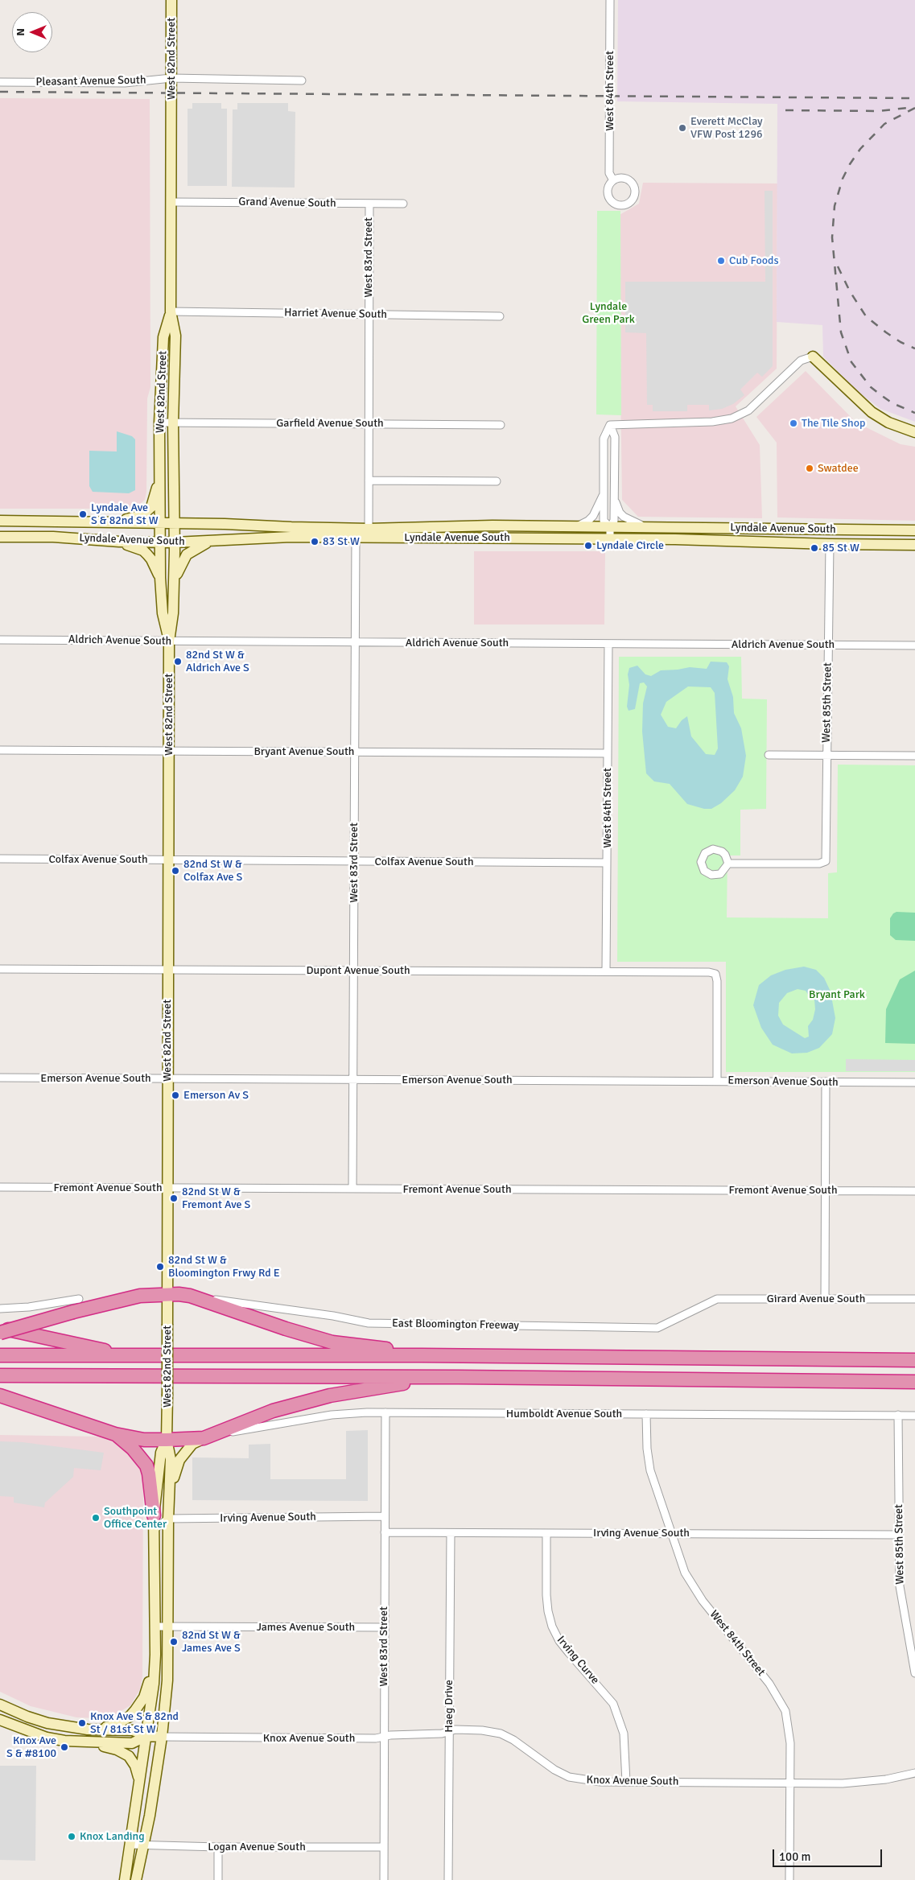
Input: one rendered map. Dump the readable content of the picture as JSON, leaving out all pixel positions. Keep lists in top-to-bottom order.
{
  "streets": {
    "street": [
      "West 82nd Street",
      "Pleasant Avenue South",
      "West 84th Street",
      "Grand Avenue South",
      "West 83rd Street",
      "Harriet Avenue South",
      "Garfield Avenue South",
      "Lyndale Avenue South",
      "Aldrich Avenue South",
      "West 85th Street",
      "Bryant Avenue South",
      "Colfax Avenue South",
      "Dupont Avenue South",
      "Emerson Avenue South",
      "Fremont Avenue South",
      "Girard Avenue South",
      "East Bloomington Freeway",
      "Humboldt Avenue South",
      "Irving Avenue South",
      "James Avenue South",
      "Irving Curve",
      "Haeg Drive",
      "Knox Avenue South",
      "Logan Avenue South"
    ]
  },
  "crossings": [
    ["West 82nd Street", "Pleasant Avenue South"],
    ["West 82nd Street", "Grand Avenue South"],
    ["West 82nd Street", "Harriet Avenue South"],
    ["West 82nd Street", "Garfield Avenue South"],
    ["West 82nd Street", "Lyndale Avenue South"],
    ["West 82nd Street", "Aldrich Avenue South"],
    ["West 82nd Street", "Bryant Avenue South"],
    ["West 82nd Street", "Colfax Avenue South"],
    ["West 82nd Street", "Dupont Avenue South"],
    ["West 82nd Street", "Emerson Avenue South"],
    ["West 82nd Street", "Fremont Avenue South"],
    ["West 82nd Street", "Irving Avenue South"],
    ["West 82nd Street", "James Avenue South"],
    ["West 82nd Street", "Knox Avenue South"],
    ["West 82nd Street", "Logan Avenue South"],
    ["West 84th Street", "Aldrich Avenue South"],
    ["West 84th Street", "Bryant Avenue South"],
    ["West 84th Street", "Colfax Avenue South"],
    ["West 84th Street", "Dupont Avenue South"],
    ["West 84th Street", "Humboldt Avenue South"],
    ["West 84th Street", "Irving Avenue South"],
    ["West 84th Street", "Knox Avenue South"],
    ["Grand Avenue South", "West 83rd Street"],
    ["West 83rd Street", "Harriet Avenue South"],
    ["West 83rd Street", "Garfield Avenue South"],
    ["West 83rd Street", "Lyndale Avenue South"],
    ["West 83rd Street", "Aldrich Avenue South"],
    ["West 83rd Street", "Bryant Avenue South"],
    ["West 83rd Street", "Colfax Avenue South"],
    ["West 83rd Street", "Dupont Avenue South"],
    ["West 83rd Street", "Emerson Avenue South"],
    ["West 83rd Street", "Fremont Avenue South"],
    ["West 83rd Street", "Humboldt Avenue South"],
    ["West 83rd Street", "Irving Avenue South"],
    ["West 83rd Street", "James Avenue South"],
    ["West 83rd Street", "Knox Avenue South"],
    ["West 83rd Street", "Logan Avenue South"],
    ["Lyndale Avenue South", "West 85th Street"],
    ["Aldrich Avenue South", "West 85th Street"],
    ["West 85th Street", "Humboldt Avenue South"],
    ["West 85th Street", "Irving Avenue South"],
    ["Dupont Avenue South", "Emerson Avenue South"],
    ["Girard Avenue South", "East Bloomington Freeway"],
    ["Irving Avenue South", "Irving Curve"],
    ["Irving Avenue South", "Haeg Drive"],
    ["Irving Curve", "Knox Avenue South"],
    ["Haeg Drive", "Knox Avenue South"]
  ],
  "parks": ["Lyndale Green Park", "Bryant Park"],
  "places": [
    "Everett McClay VFW Post 1296",
    "Cub Foods",
    "The Tile Shop",
    "Swatdee",
    "Lyndale Ave S & 82nd St W",
    "83 St W",
    "Lyndale Circle",
    "85 St W",
    "82nd St W & Aldrich Ave S",
    "82nd St W & Colfax Ave S",
    "Emerson Av S",
    "82nd St W & Fremont Ave S",
    "82nd St W & Bloomington Frwy Rd E",
    "Southpoint Office Center",
    "82nd St W & James Ave S",
    "Knox Ave S & 82nd St / 81st St W",
    "Knox Ave S & #8100",
    "Knox Landing"
  ],
  "scale_bar": "100 m",
  "north": "left"
}
